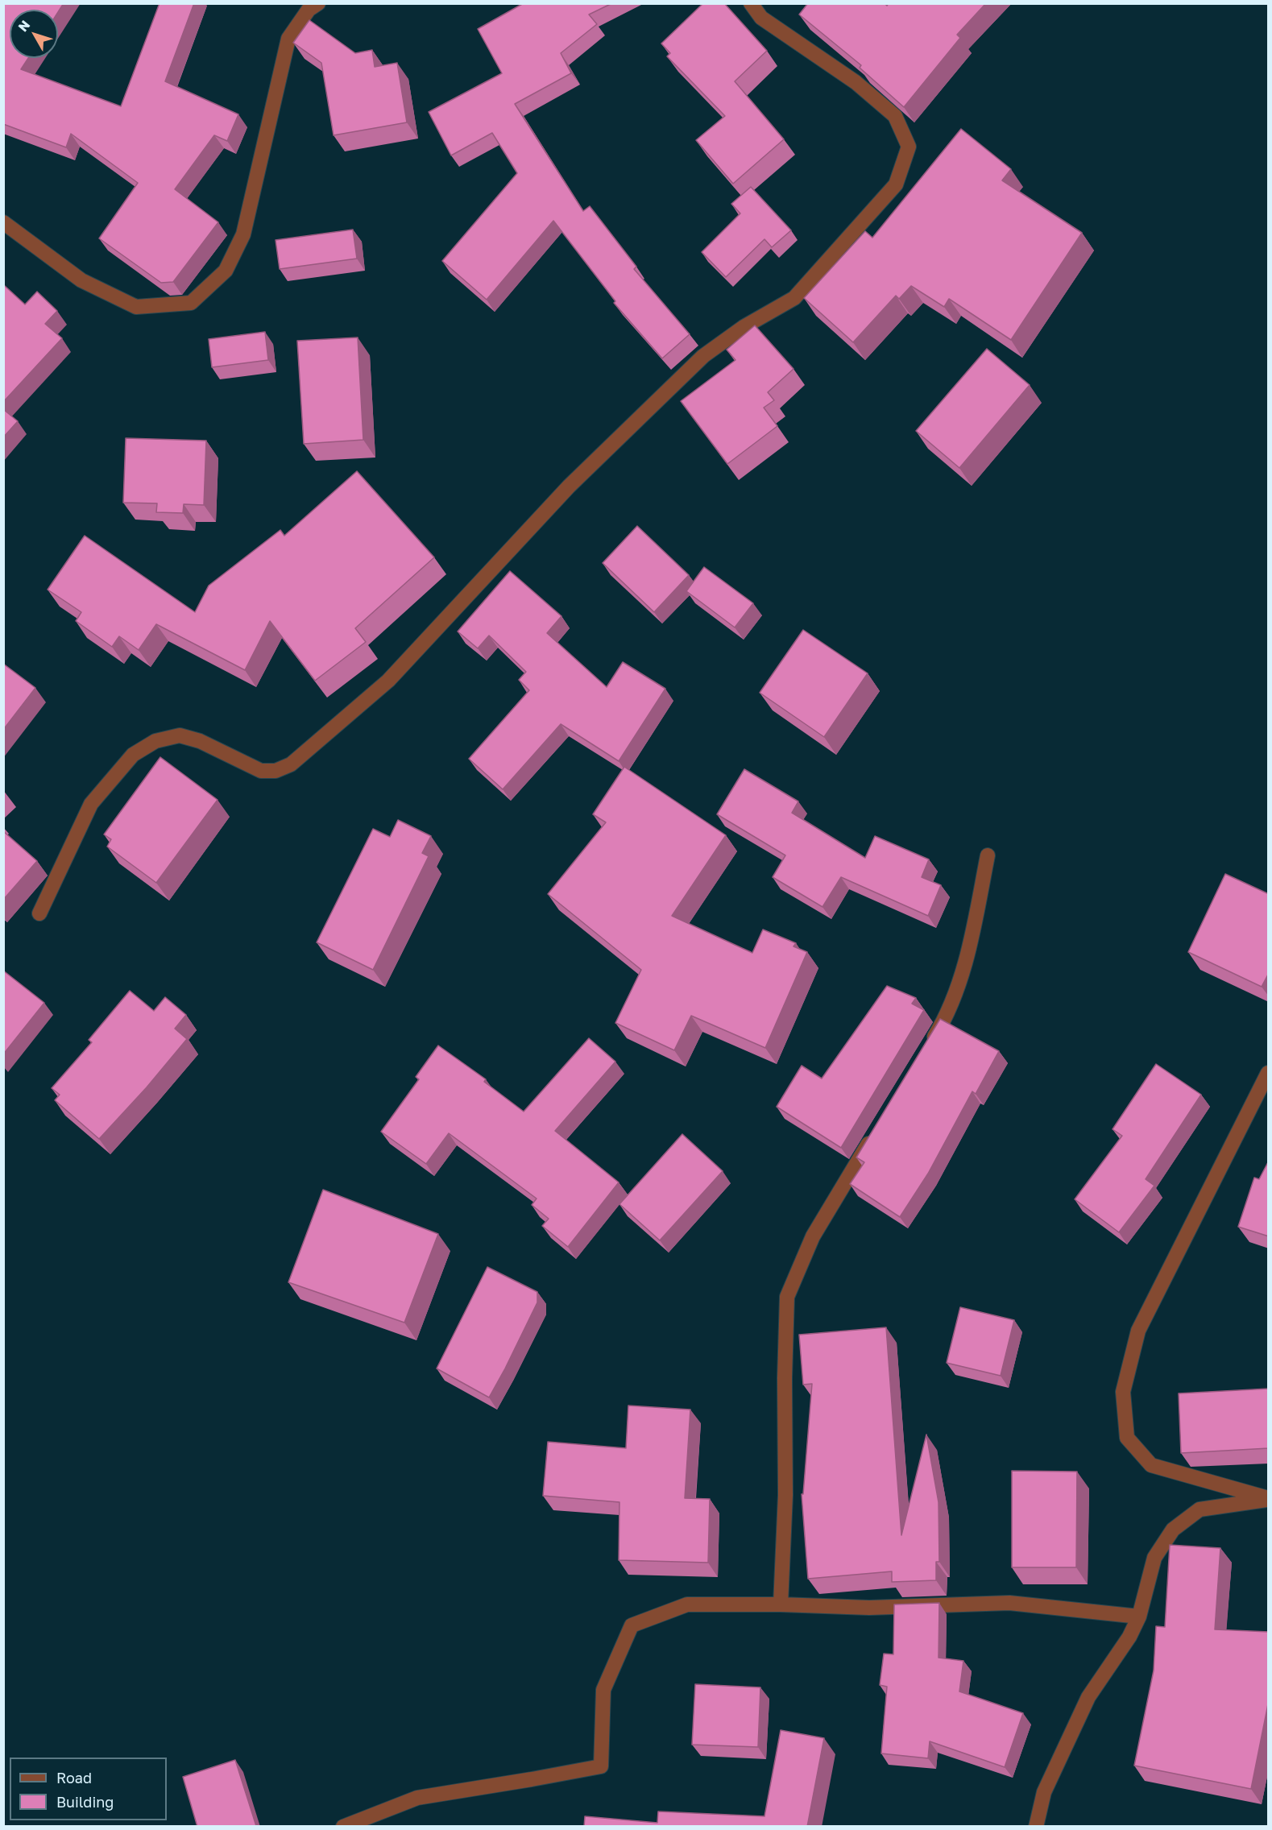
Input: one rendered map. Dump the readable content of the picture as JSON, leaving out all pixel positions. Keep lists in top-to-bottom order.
{
  "legend": ["Road", "Building"],
  "north": "top left"
}
